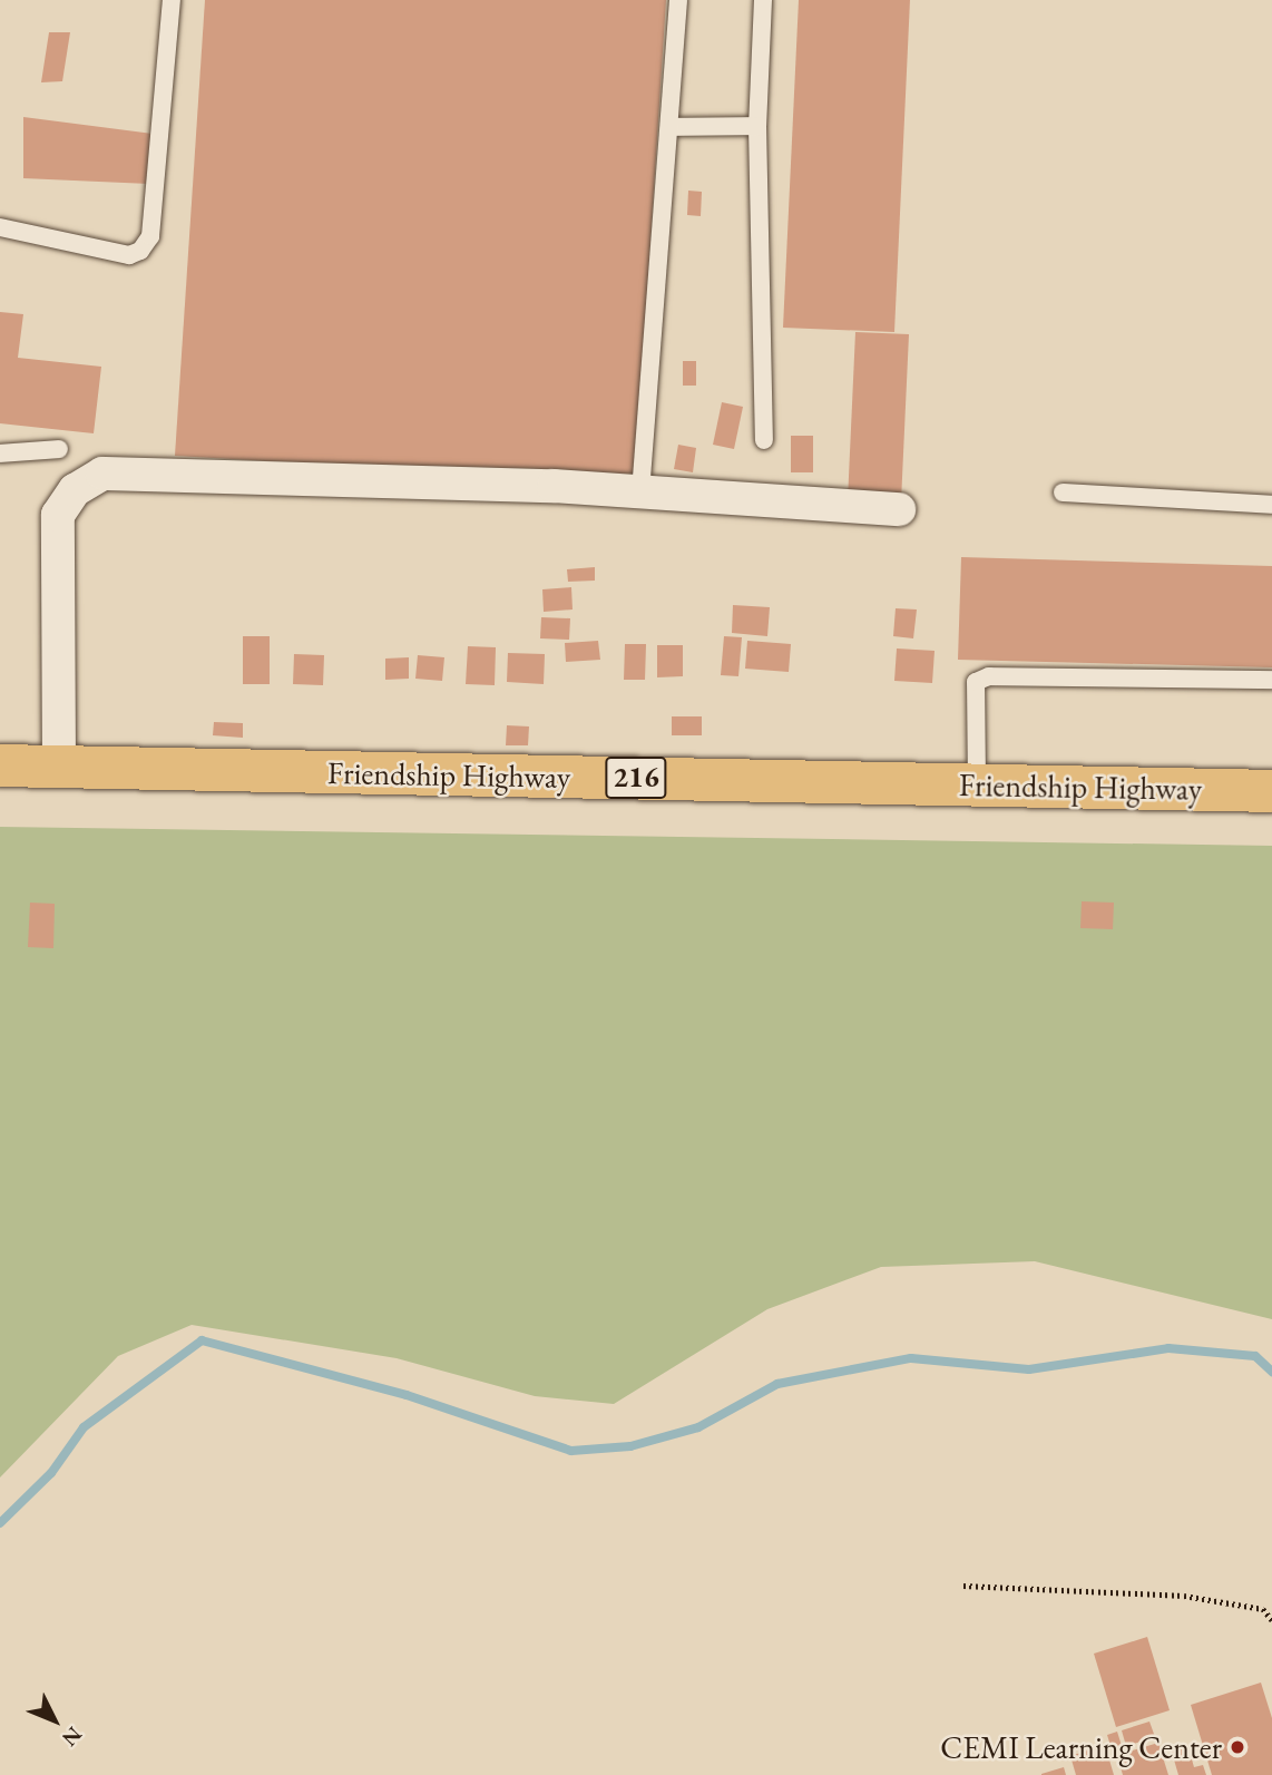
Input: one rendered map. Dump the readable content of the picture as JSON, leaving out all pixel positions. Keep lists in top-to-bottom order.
{
  "streets": {
    "main road": ["Friendship Highway", "216"]
  },
  "places": ["CEMI Learning Center"],
  "north": "bottom right"
}
